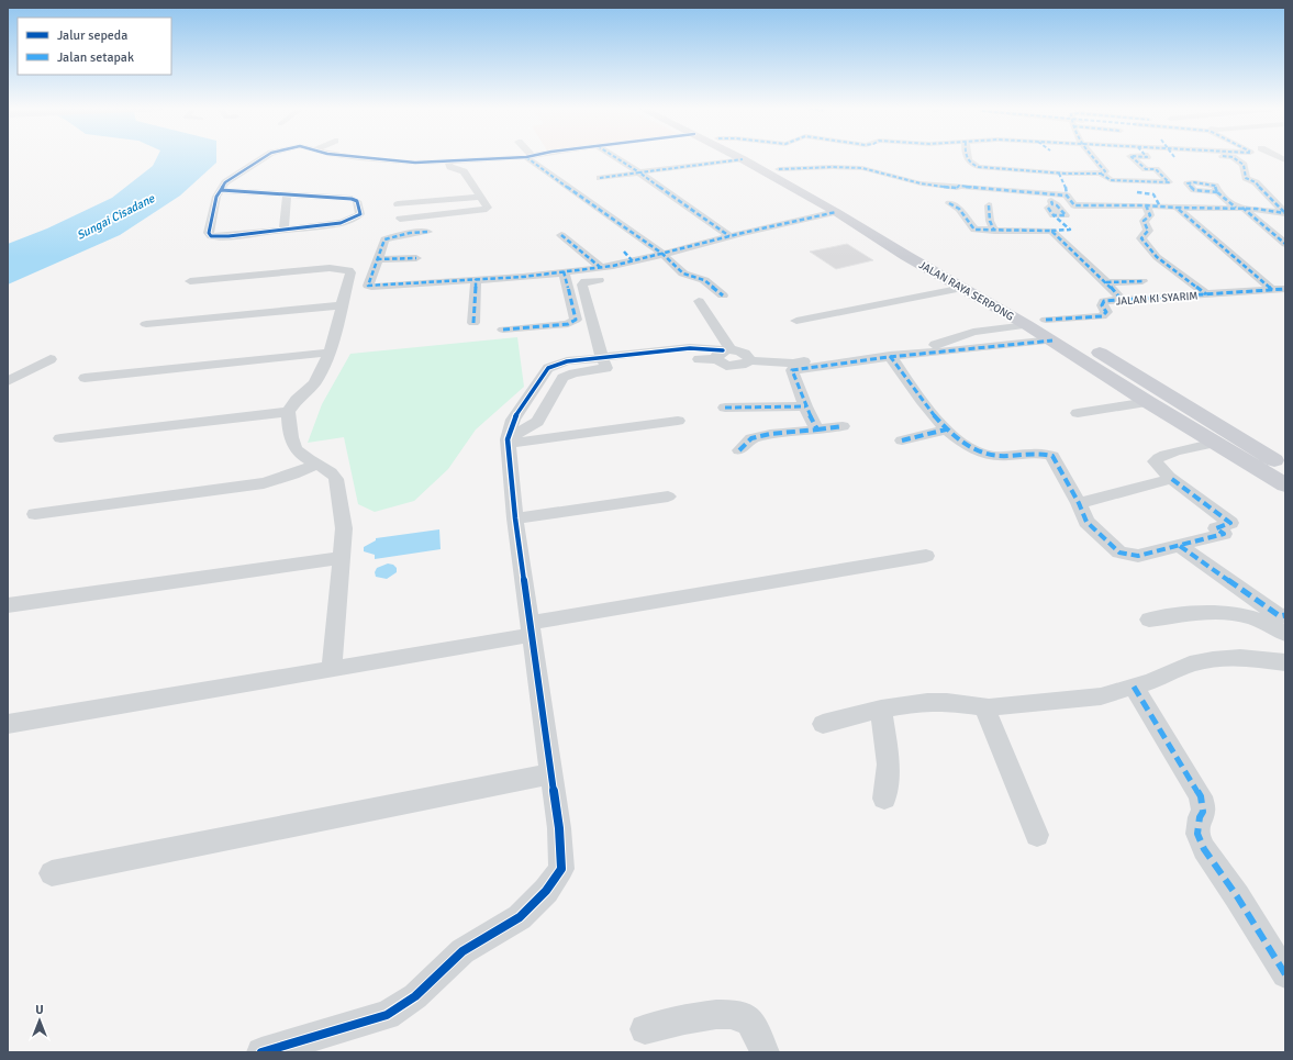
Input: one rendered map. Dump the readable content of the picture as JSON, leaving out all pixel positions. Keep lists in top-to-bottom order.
{
  "streets": {
    "main road": ["JALAN RAYA SERPONG"],
    "street": ["JALAN KI SYARIM"]
  },
  "crossings": [
    ["JALAN RAYA SERPONG", "JALAN KI SYARIM"]
  ],
  "water": ["Sungai Cisadane"],
  "legend": ["Jalur sepeda", "Jalan setapak"],
  "north": "top"
}
